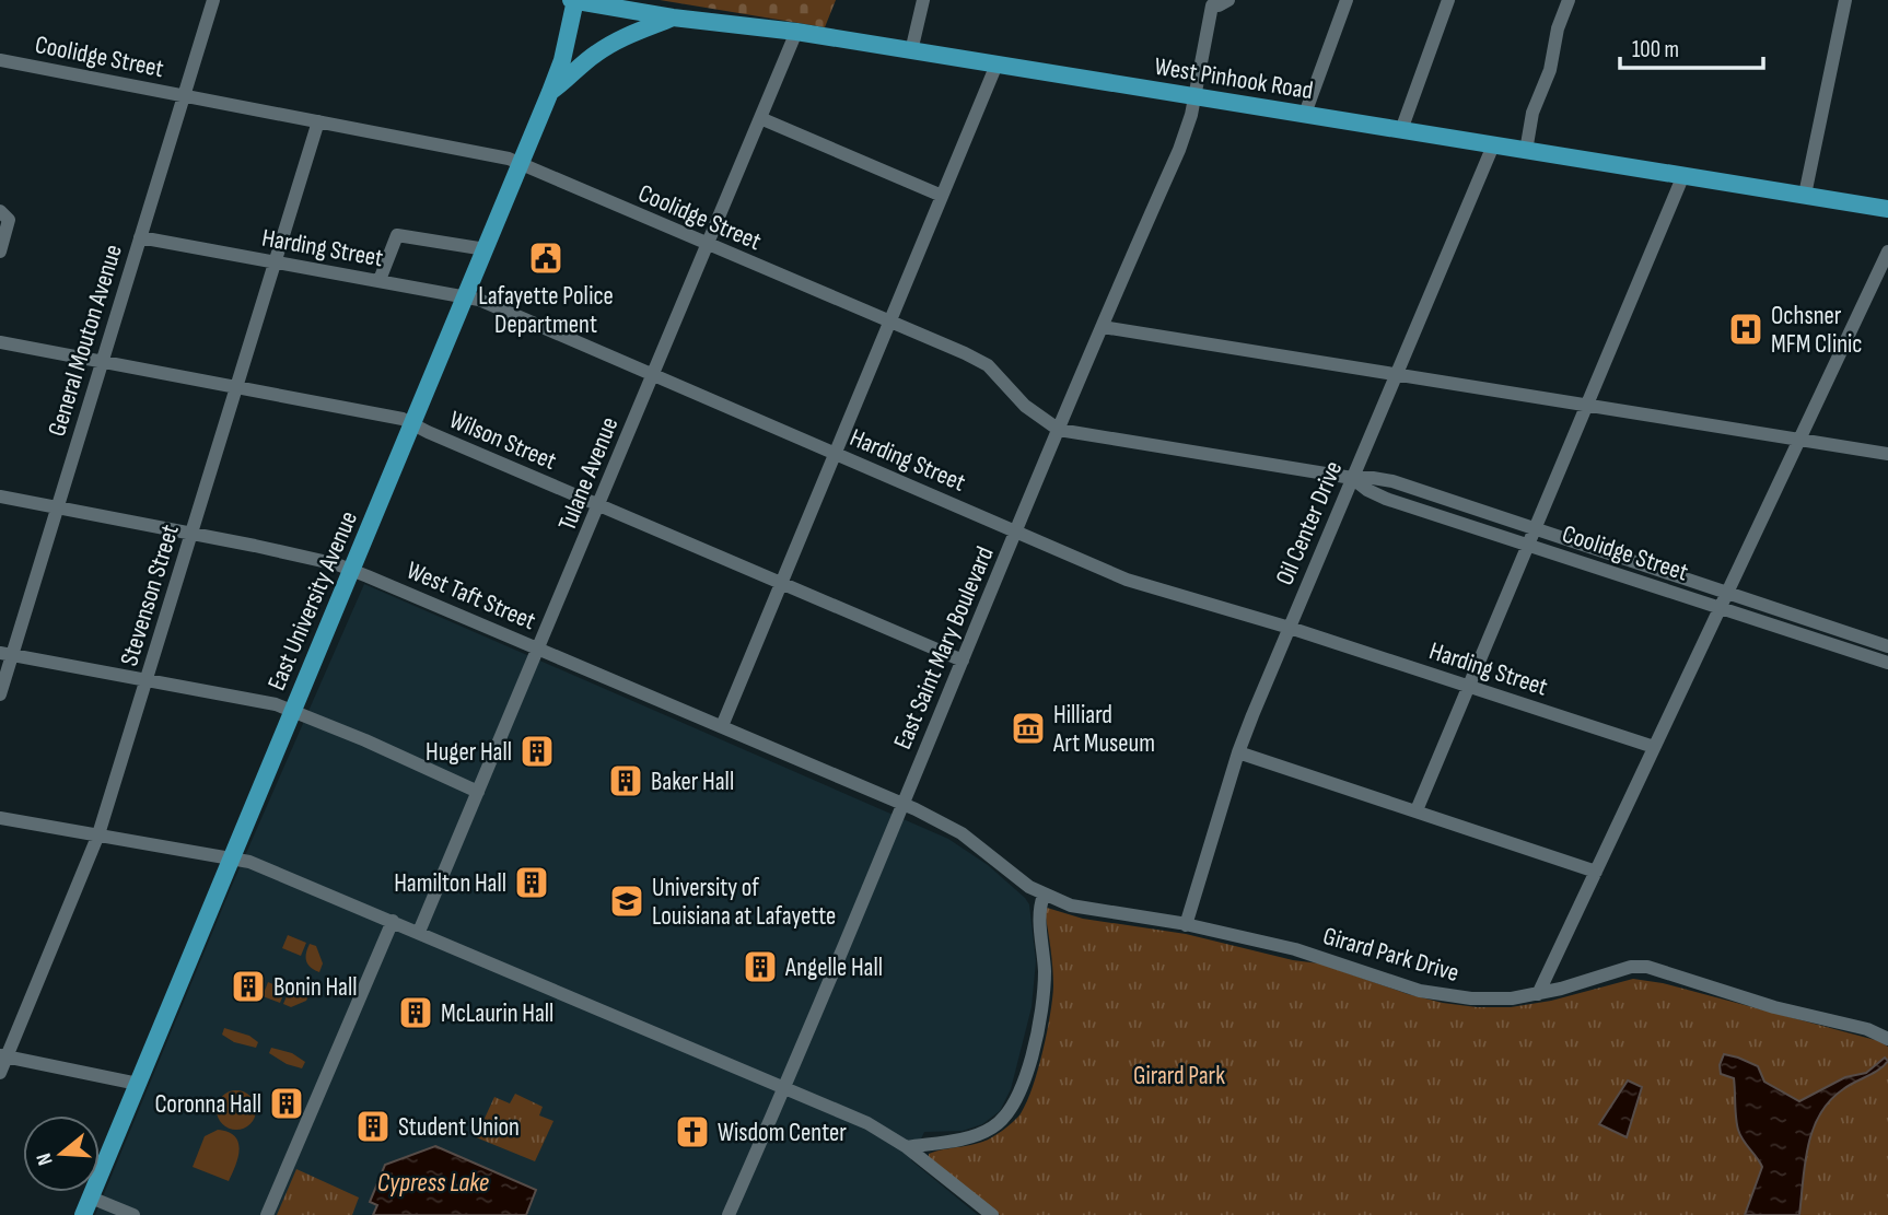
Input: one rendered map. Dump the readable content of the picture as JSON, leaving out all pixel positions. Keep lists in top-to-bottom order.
{
  "streets": {
    "main road": ["West Pinhook Road", "East University Avenue"],
    "street": [
      "Coolidge Street",
      "Harding Street",
      "General Mouton Avenue",
      "Wilson Street",
      "Tulane Avenue",
      "Oil Center Drive",
      "Stevenson Street",
      "West Taft Street",
      "East Saint Mary Boulevard",
      "Girard Park Drive"
    ]
  },
  "crossings": [
    ["Coolidge Street", "General Mouton Avenue"],
    ["Coolidge Street", "Tulane Avenue"],
    ["Coolidge Street", "Oil Center Drive"],
    ["Coolidge Street", "Stevenson Street"],
    ["Coolidge Street", "East University Avenue"],
    ["Coolidge Street", "East Saint Mary Boulevard"],
    ["West Pinhook Road", "Tulane Avenue"],
    ["West Pinhook Road", "Oil Center Drive"],
    ["West Pinhook Road", "East University Avenue"],
    ["West Pinhook Road", "East Saint Mary Boulevard"],
    ["Harding Street", "General Mouton Avenue"],
    ["Harding Street", "Tulane Avenue"],
    ["Harding Street", "Oil Center Drive"],
    ["Harding Street", "Stevenson Street"],
    ["Harding Street", "East University Avenue"],
    ["Harding Street", "East Saint Mary Boulevard"],
    ["General Mouton Avenue", "Wilson Street"],
    ["General Mouton Avenue", "West Taft Street"],
    ["Wilson Street", "Tulane Avenue"],
    ["Wilson Street", "Stevenson Street"],
    ["Wilson Street", "East University Avenue"],
    ["Wilson Street", "East Saint Mary Boulevard"],
    ["Tulane Avenue", "West Taft Street"],
    ["Oil Center Drive", "Girard Park Drive"],
    ["Stevenson Street", "West Taft Street"],
    ["West Taft Street", "East University Avenue"],
    ["West Taft Street", "East Saint Mary Boulevard"],
    ["West Taft Street", "Girard Park Drive"],
    ["East Saint Mary Boulevard", "Girard Park Drive"]
  ],
  "water": ["Cypress Lake"],
  "parks": ["Girard Park"],
  "places": {
    "public building": ["Lafayette Police Department"],
    "hospital": ["Ochsner MFM Clinic"],
    "museum": ["Hilliard Art Museum"],
    "building": [
      "Huger Hall",
      "Baker Hall",
      "Hamilton Hall",
      "Angelle Hall",
      "Bonin Hall",
      "McLaurin Hall",
      "Coronna Hall",
      "Student Union"
    ],
    "school or university": ["University of Louisiana at Lafayette"],
    "church": ["Wisdom Center"]
  },
  "scale_bar": "100 m",
  "north": "left"
}
